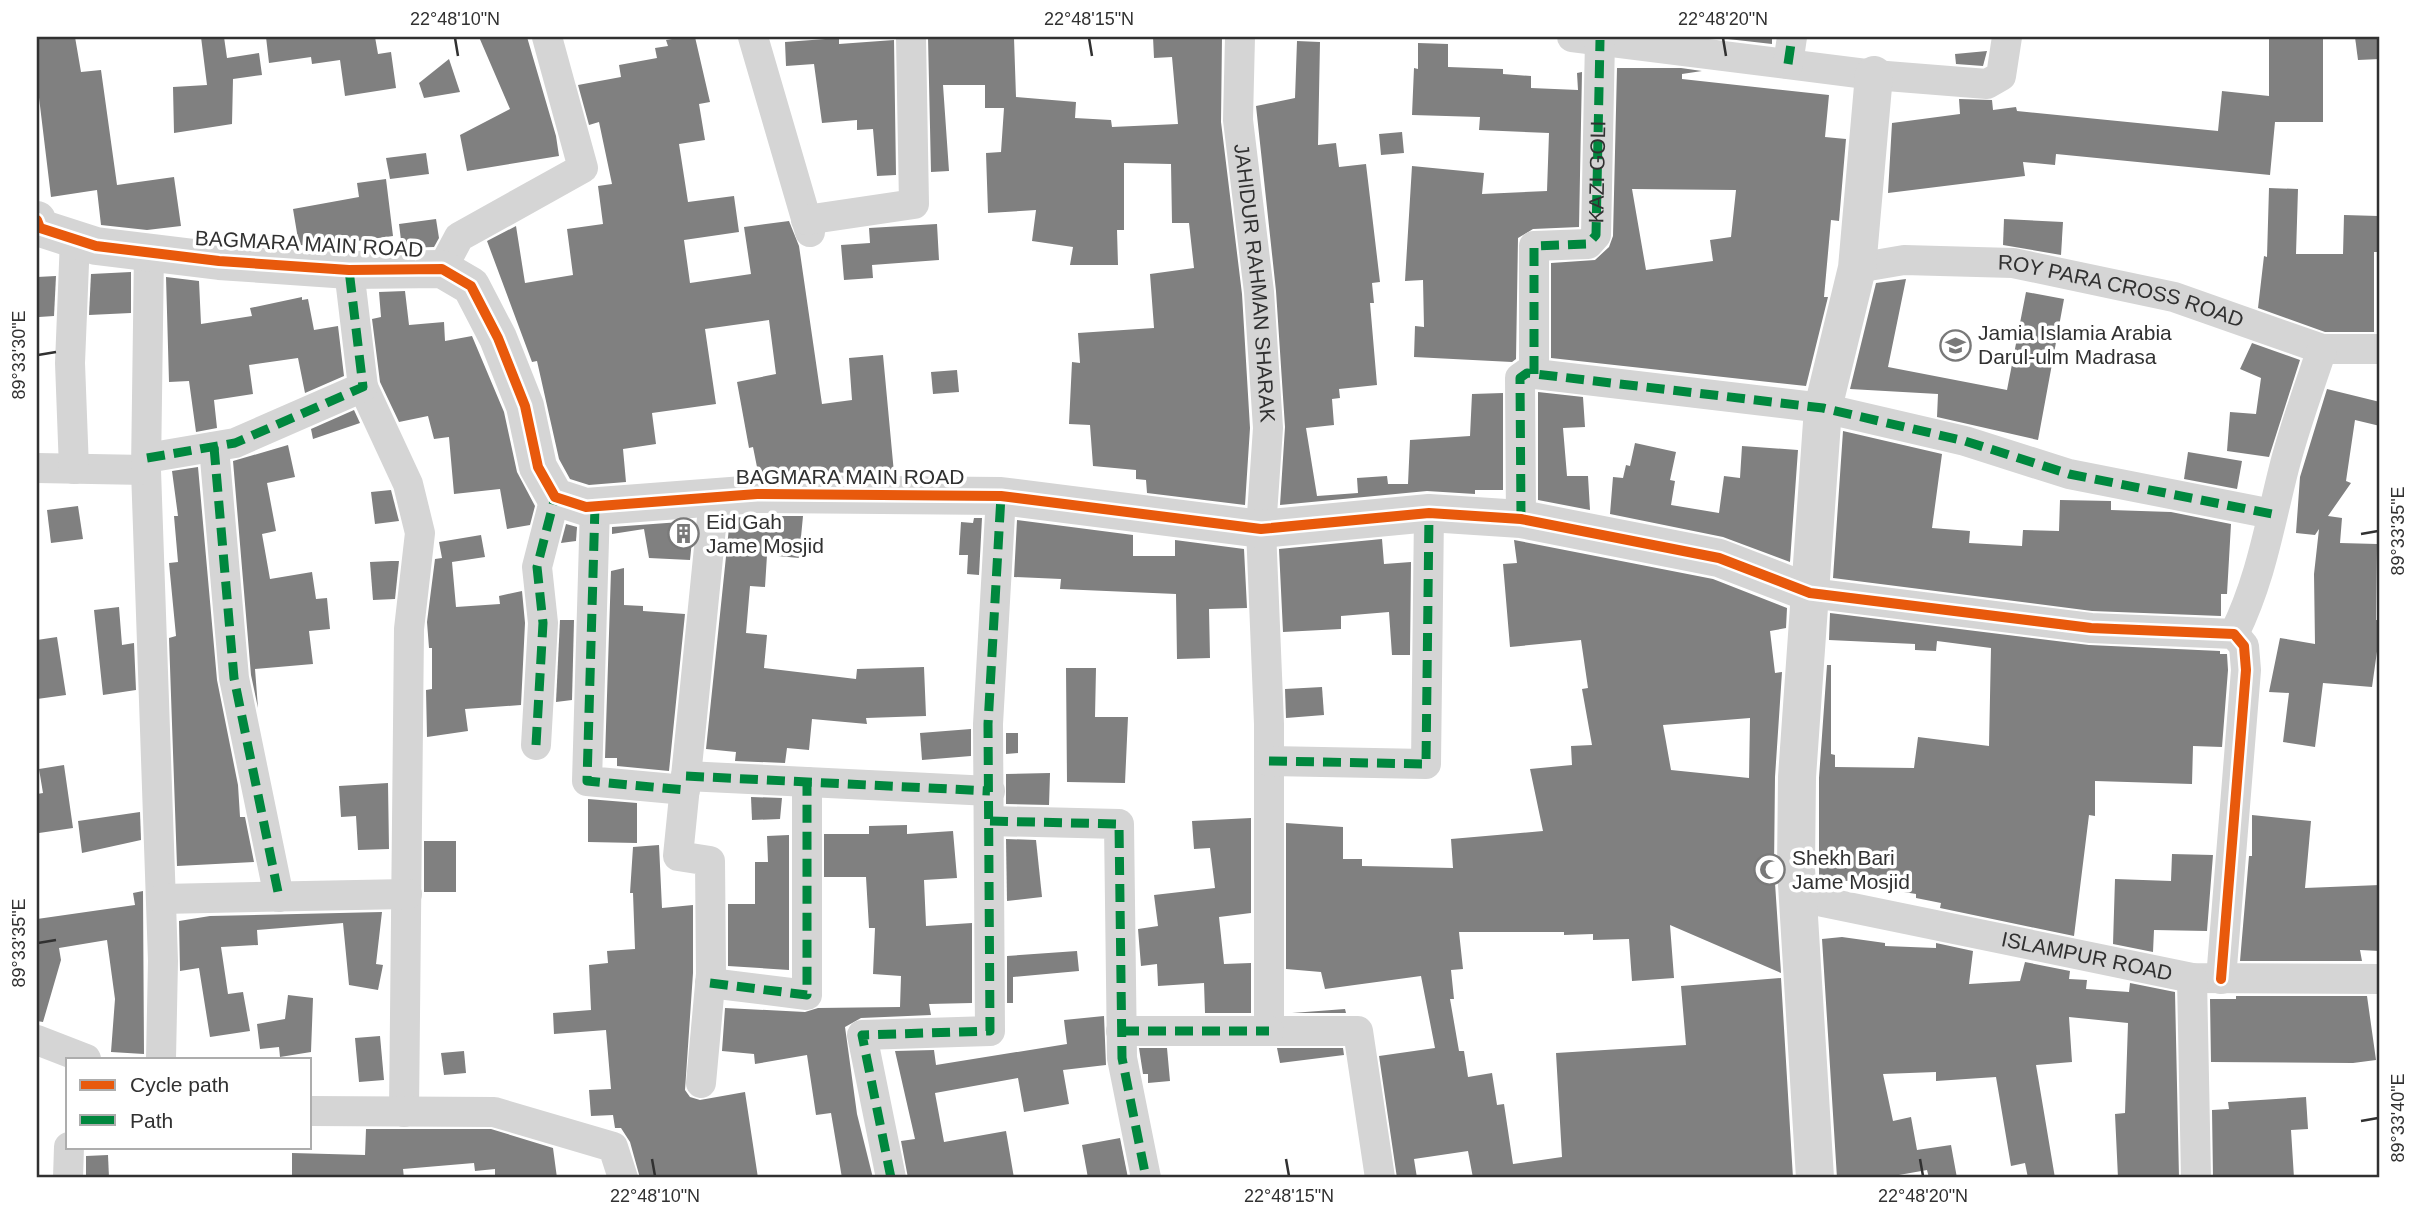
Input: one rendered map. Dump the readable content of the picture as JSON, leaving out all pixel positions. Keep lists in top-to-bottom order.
{
  "streets": {
    "street": [
      "KAZI GOLI",
      "BAGMARA MAIN ROAD",
      "JAHIDUR RAHMAN SHARAK",
      "ROY PARA CROSS ROAD",
      "ISLAMPUR ROAD"
    ]
  },
  "crossings": [
    ["BAGMARA MAIN ROAD", "JAHIDUR RAHMAN SHARAK"]
  ],
  "places": {
    "school or university": ["Jamia Islamia Arabia Darul-ulm Madrasa"],
    "building": ["Eid Gah Jame Mosjid"],
    "mosque": ["Shekh Bari Jame Mosjid"]
  },
  "legend": ["Cycle path", "Path"],
  "coordinates": [
    "22°48'10\"N",
    "22°48'15\"N",
    "22°48'20\"N",
    "89°33'30\"E",
    "89°33'35\"E",
    "89°33'40\"E"
  ]
}
